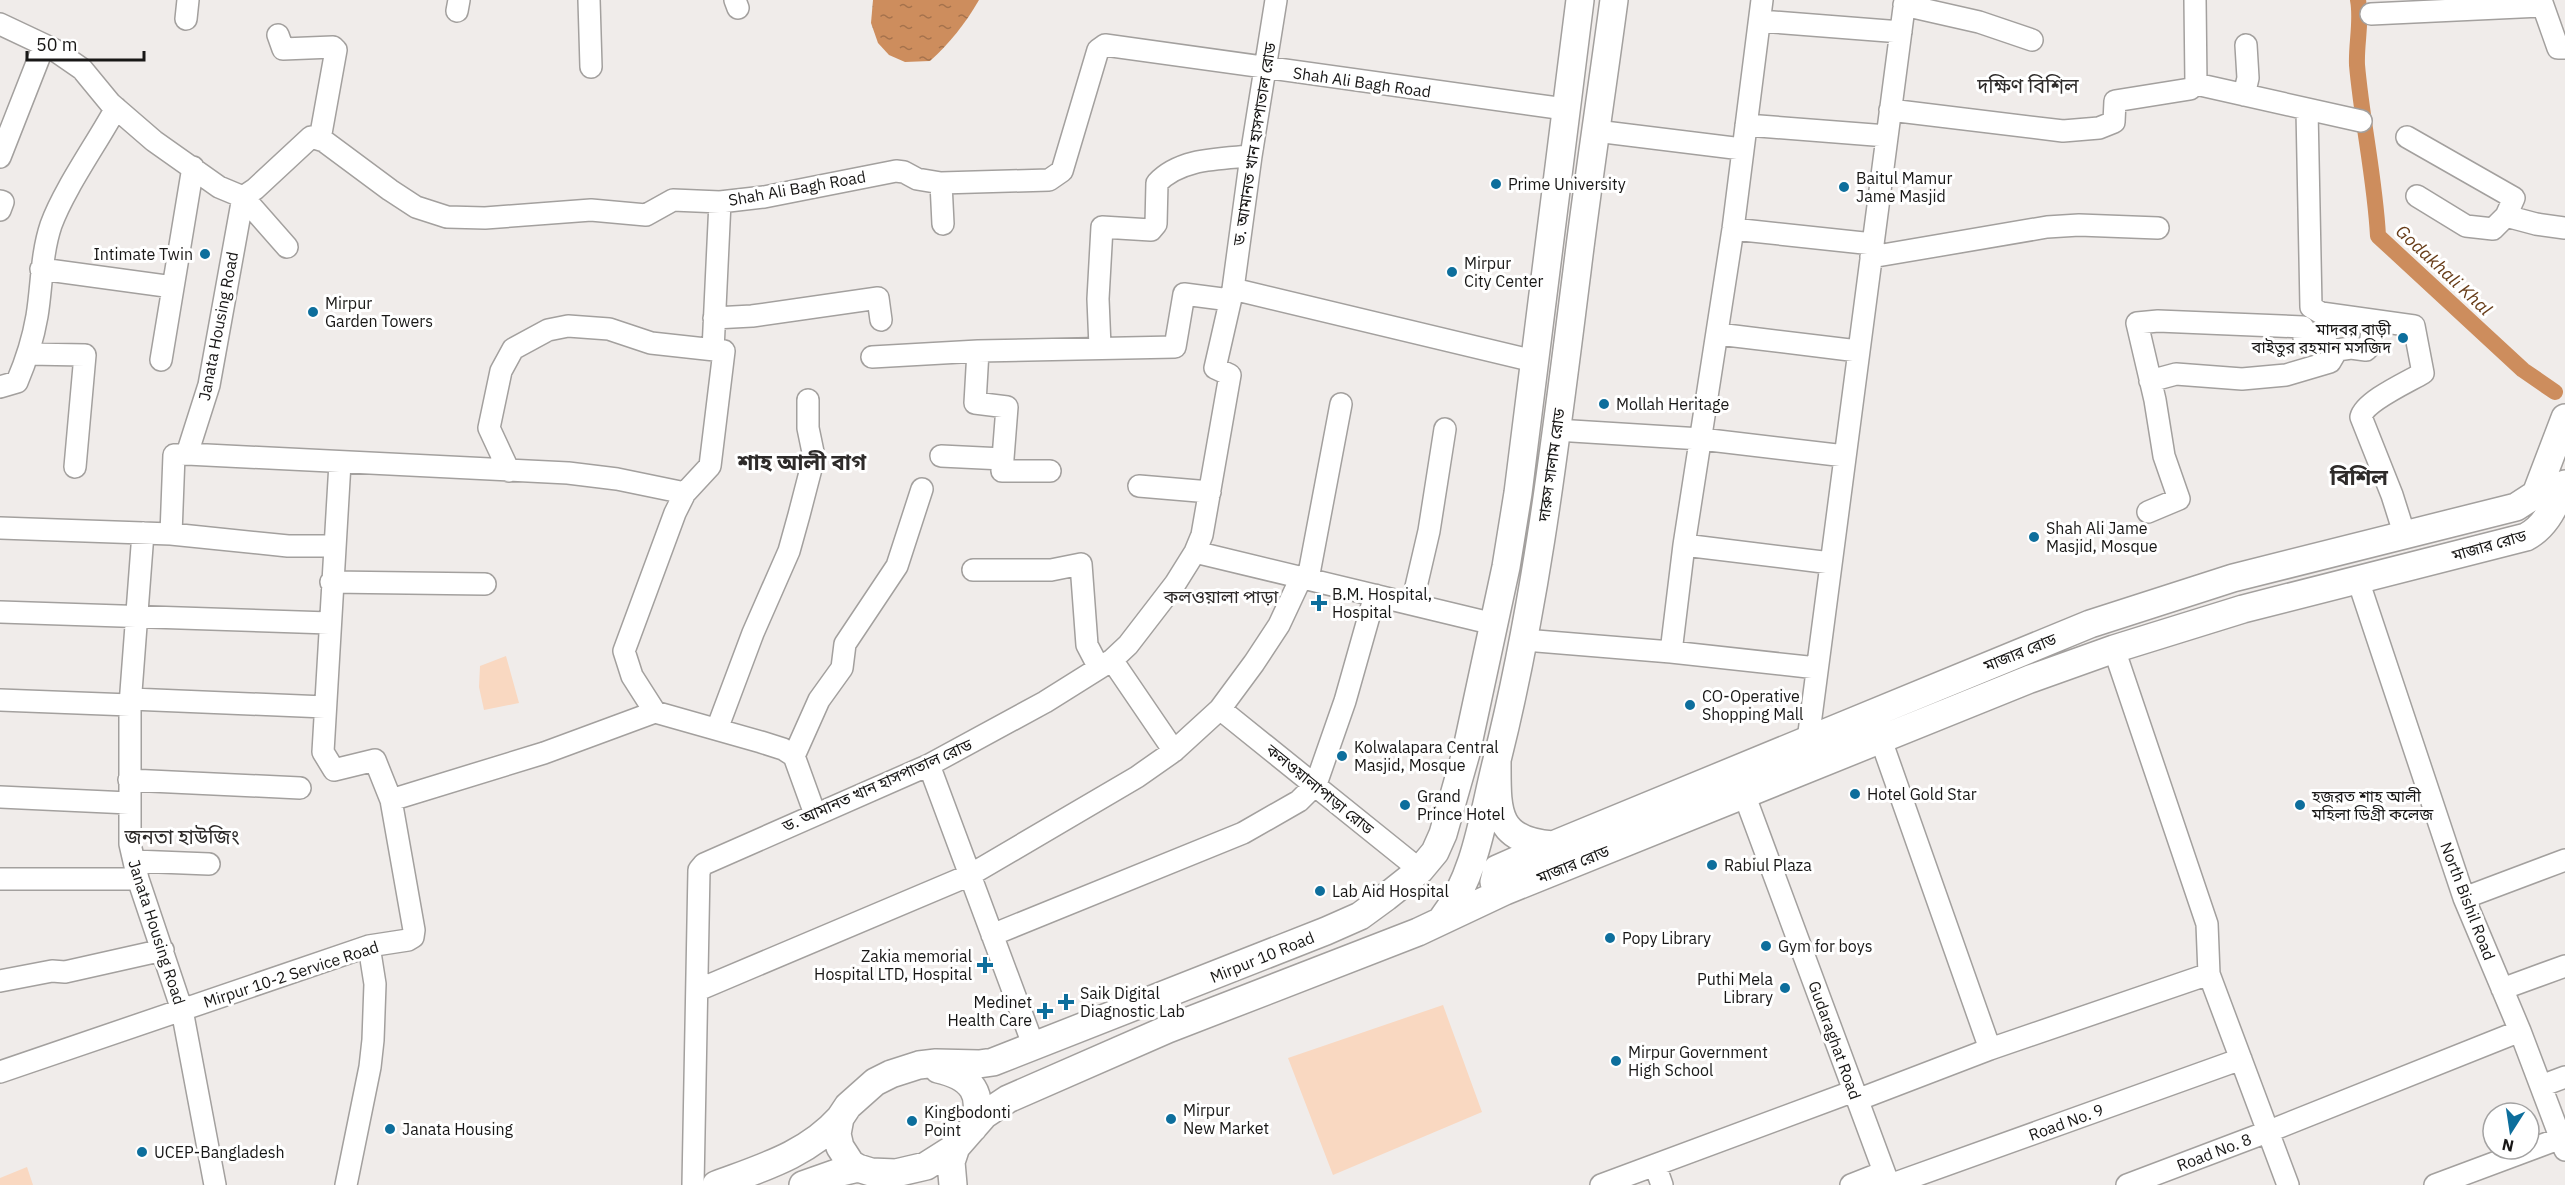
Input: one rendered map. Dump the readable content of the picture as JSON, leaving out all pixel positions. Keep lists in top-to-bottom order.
{
  "streets": {
    "main road": ["দারুস সালাম রোড", "মাজার রোড", "Mirpur 10 Road"],
    "street": [
      "Shah Ali Bagh Road",
      "ড. আমানত খান হাসপাতাল রোড",
      "Janata Housing Road",
      "কলওয়ালাপাড়া রোড",
      "North Bishil Road",
      "Mirpur 10-2 Service Road",
      "Gudaraghat Road",
      "Road No. 9",
      "Road No. 8"
    ]
  },
  "crossings": [
    ["Shah Ali Bagh Road", "ড. আমানত খান হাসপাতাল রোড"],
    ["Shah Ali Bagh Road", "দারুস সালাম রোড"],
    ["Janata Housing Road", "Mirpur 10-2 Service Road"],
    ["দারুস সালাম রোড", "মাজার রোড"],
    ["দারুস সালাম রোড", "কলওয়ালাপাড়া রোড"],
    ["দারুস সালাম রোড", "Mirpur 10 Road"],
    ["মাজার রোড", "North Bishil Road"],
    ["মাজার রোড", "Mirpur 10 Road"],
    ["মাজার রোড", "Gudaraghat Road"],
    ["কলওয়ালাপাড়া রোড", "Mirpur 10 Road"],
    ["North Bishil Road", "Road No. 8"],
    ["Gudaraghat Road", "Road No. 9"]
  ],
  "districts": [
    "দক্ষিণ বিশিল",
    "শাহ আলী বাগ",
    "বিশিল",
    "কলওয়ালা পাড়া",
    "জনতা হাউজিং"
  ],
  "water": ["Godakhali Khal"],
  "places": {
    "other": [
      "Prime University",
      "Baitul Mamur Jame Masjid",
      "Intimate Twin",
      "Mirpur City Center",
      "Mirpur Garden Towers",
      "মাদবর বাড়ী বাইতুর রহমান মসজিদ",
      "Mollah Heritage",
      "Shah Ali Jame Masjid, Mosque",
      "CO-Operative Shopping Mall",
      "Kolwalapara Central Masjid, Mosque",
      "Hotel Gold Star",
      "Grand Prince Hotel",
      "হজরত শাহ আলী মহিলা ডিগ্রী কলেজ",
      "Rabiul Plaza",
      "Lab Aid Hospital",
      "Popy Library",
      "Gym for boys",
      "Puthi Mela Library",
      "Mirpur Government High School",
      "Mirpur New Market",
      "Kingbodonti Point",
      "Janata Housing",
      "UCEP-Bangladesh"
    ],
    "health": [
      "B.M. Hospital, Hospital",
      "Zakia memorial Hospital LTD, Hospital",
      "Saik Digital Diagnostic Lab",
      "Medinet Health Care"
    ]
  },
  "scale_bar": "50 m",
  "north": "bottom"
}
